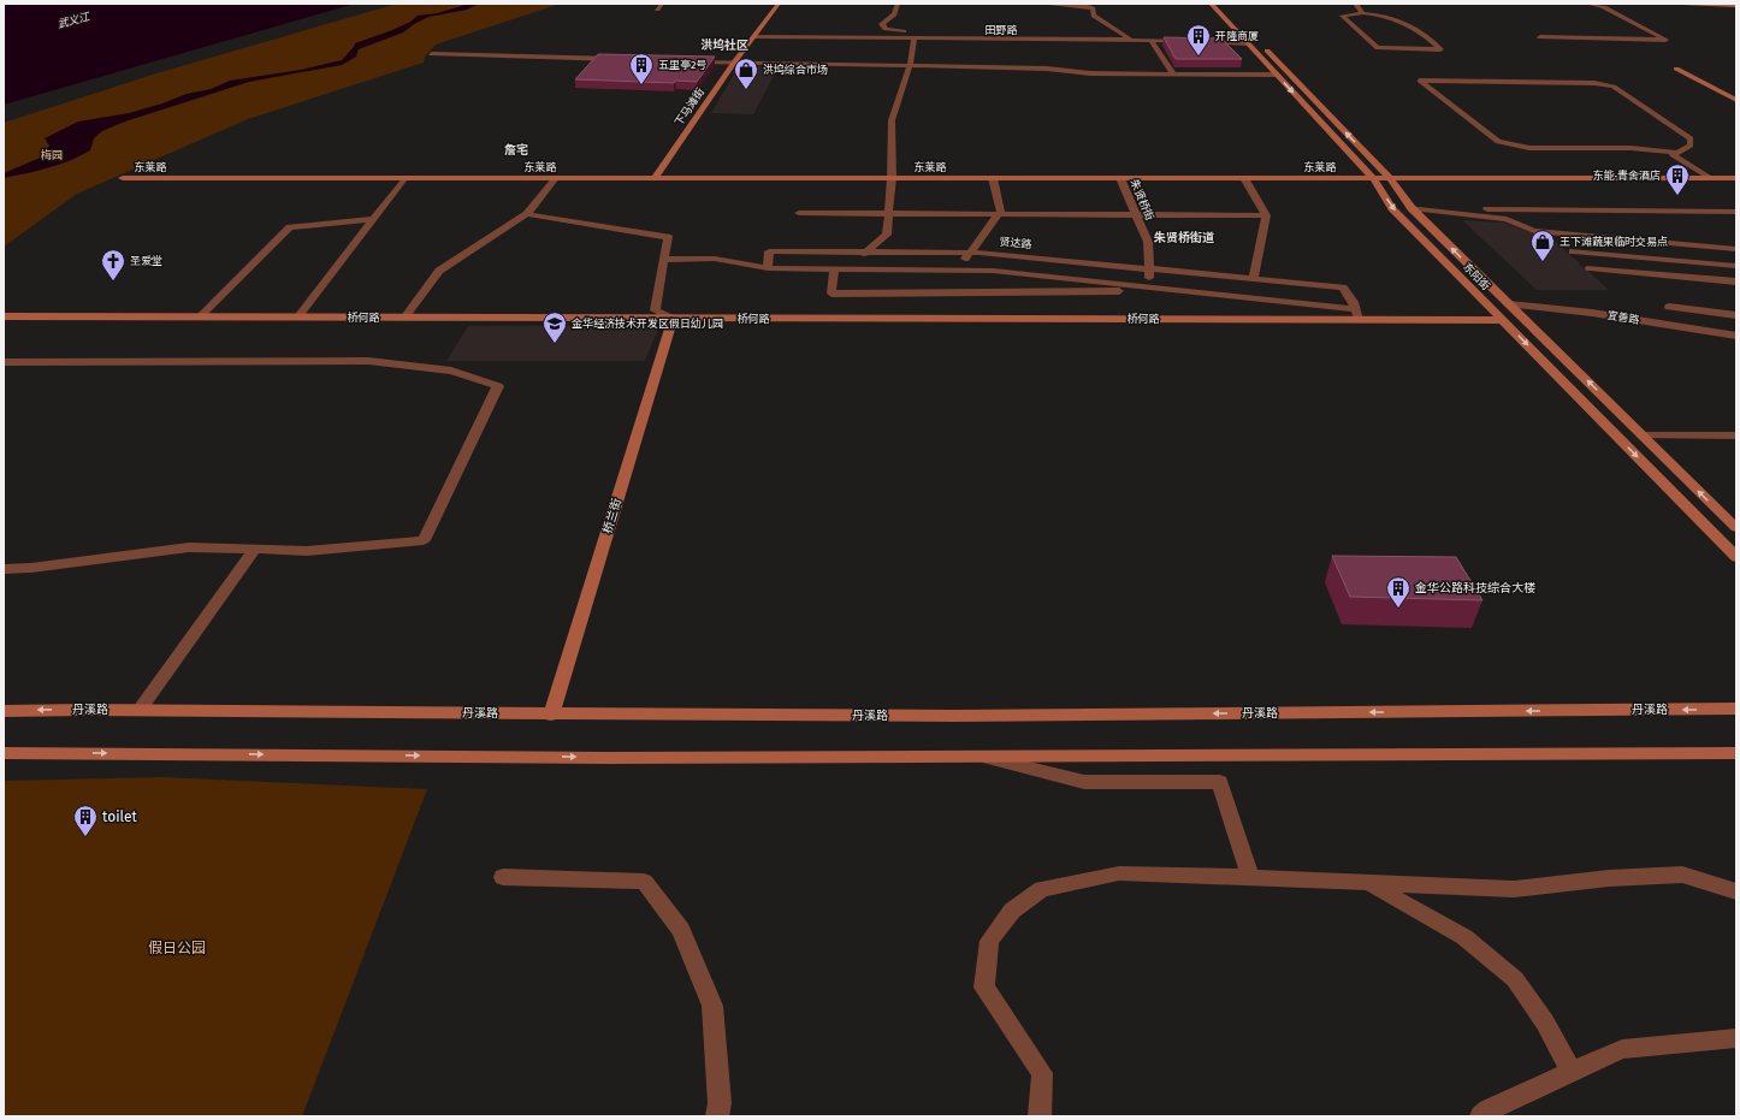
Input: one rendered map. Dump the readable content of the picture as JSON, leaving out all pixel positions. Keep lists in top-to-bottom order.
{
  "streets": {
    "main road": [
      "下马滩街",
      "东莱路",
      "东阳街",
      "桥何路",
      "桥兰街",
      "丹溪路"
    ],
    "street": [
      "田野路",
      "朱贤桥街",
      "贤达路",
      "宜善路"
    ]
  },
  "crossings": [
    ["田野路", "下马滩街"],
    ["下马滩街", "东莱路"],
    ["东莱路", "朱贤桥街"],
    ["东莱路", "东阳街"],
    ["朱贤桥街", "贤达路"],
    ["贤达路", "桥何路"],
    ["东阳街", "桥何路"],
    ["东阳街", "宜善路"],
    ["桥何路", "桥兰街"],
    ["桥兰街", "丹溪路"]
  ],
  "districts": ["洪坞社区", "詹宅", "朱贤桥街道"],
  "water": ["武义江"],
  "parks": ["梅园", "假日公园"],
  "places": {
    "building": [
      "开隆商厦",
      "五里亭2号",
      "东能·青舍酒店",
      "金华公路科技综合大楼",
      "toilet"
    ],
    "shop": ["洪坞综合市场", "王下滩蔬果临时交易点"],
    "church": ["圣爱堂"],
    "school or university": ["金华经济技术开发区假日幼儿园"]
  }
}
